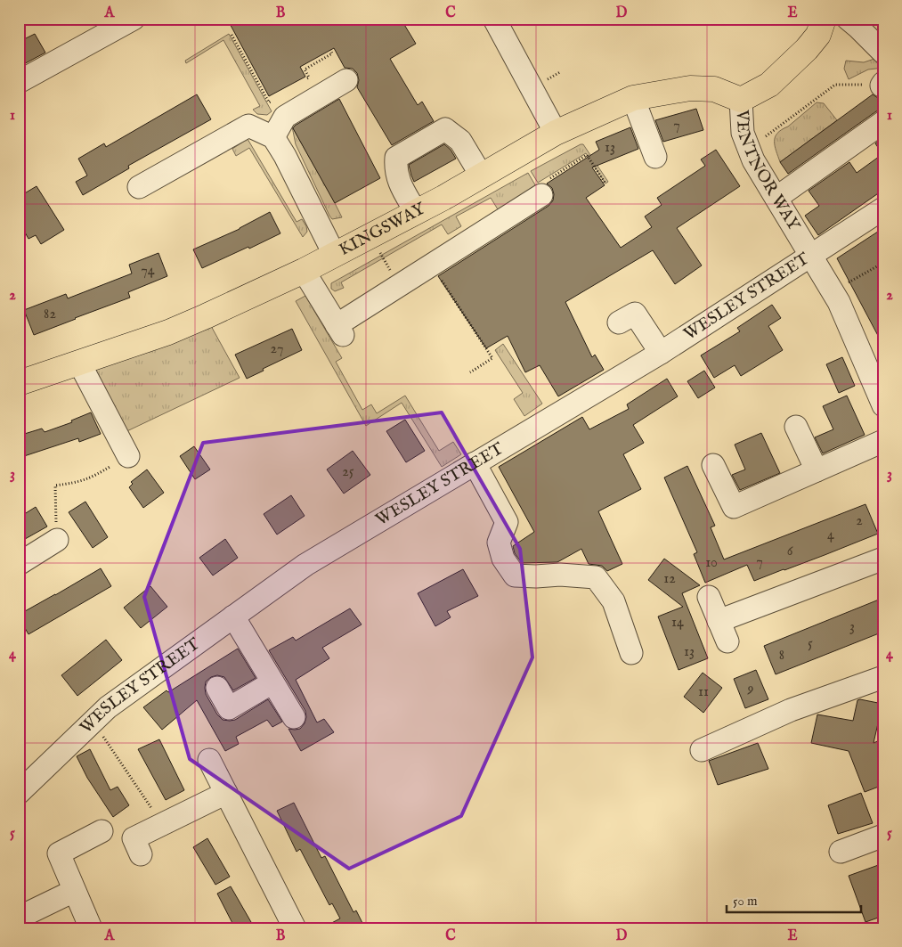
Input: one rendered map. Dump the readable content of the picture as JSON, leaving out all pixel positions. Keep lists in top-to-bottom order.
{
  "streets": {
    "main road": ["KINGSWAY"],
    "street": ["VENTNOR WAY", "WESLEY STREET"]
  },
  "crossings": [
    ["VENTNOR WAY", "KINGSWAY"],
    ["VENTNOR WAY", "WESLEY STREET"]
  ],
  "house_numbers": [
    "7",
    "13",
    "74",
    "82",
    "27",
    "25",
    "2",
    "4",
    "6",
    "7",
    "10",
    "12",
    "14",
    "3",
    "5",
    "13",
    "8",
    "9",
    "11"
  ],
  "scale_bar": "50 m",
  "grid": {
    "columns": [
      "A",
      "B",
      "C",
      "D",
      "E"
    ],
    "rows": [
      "1",
      "2",
      "3",
      "4",
      "5"
    ]
  }
}
